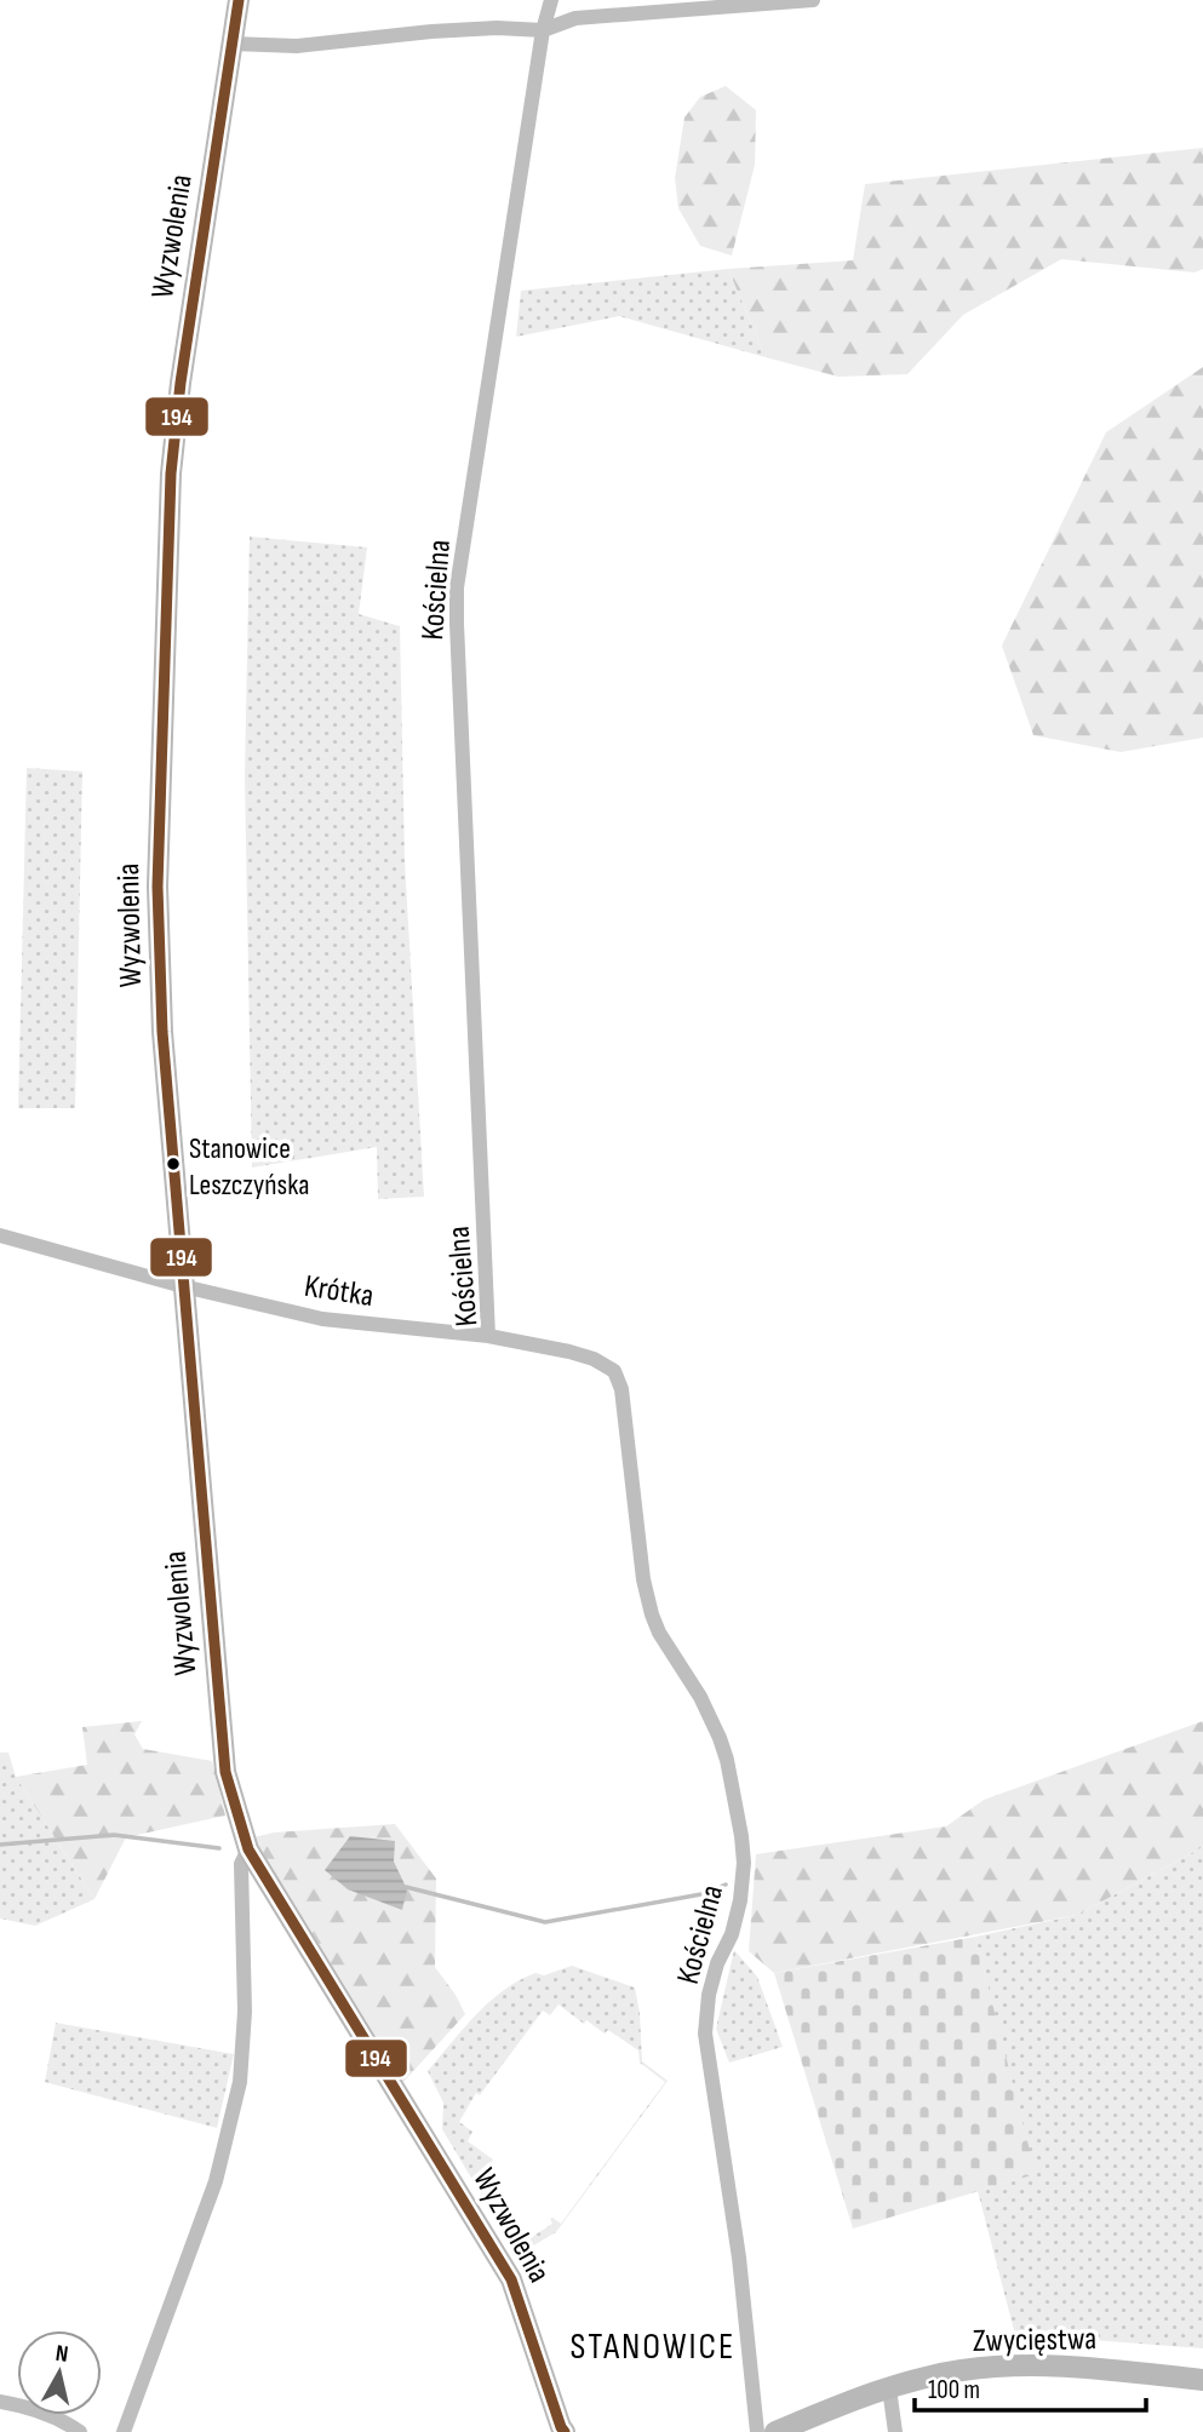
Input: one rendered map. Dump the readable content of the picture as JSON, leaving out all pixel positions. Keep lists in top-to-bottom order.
{
  "streets": {
    "main road": ["Wyzwolenia", "Zwycięstwa"],
    "street": ["Kościelna", "Krótka"]
  },
  "crossings": [
    ["Wyzwolenia", "Krótka"],
    ["Kościelna", "Krótka"]
  ],
  "districts": ["STANOWICE"],
  "places": ["Stanowice Leszczyńska"],
  "lines": ["transit line 194"],
  "scale_bar": "100 m",
  "north": "top"
}
